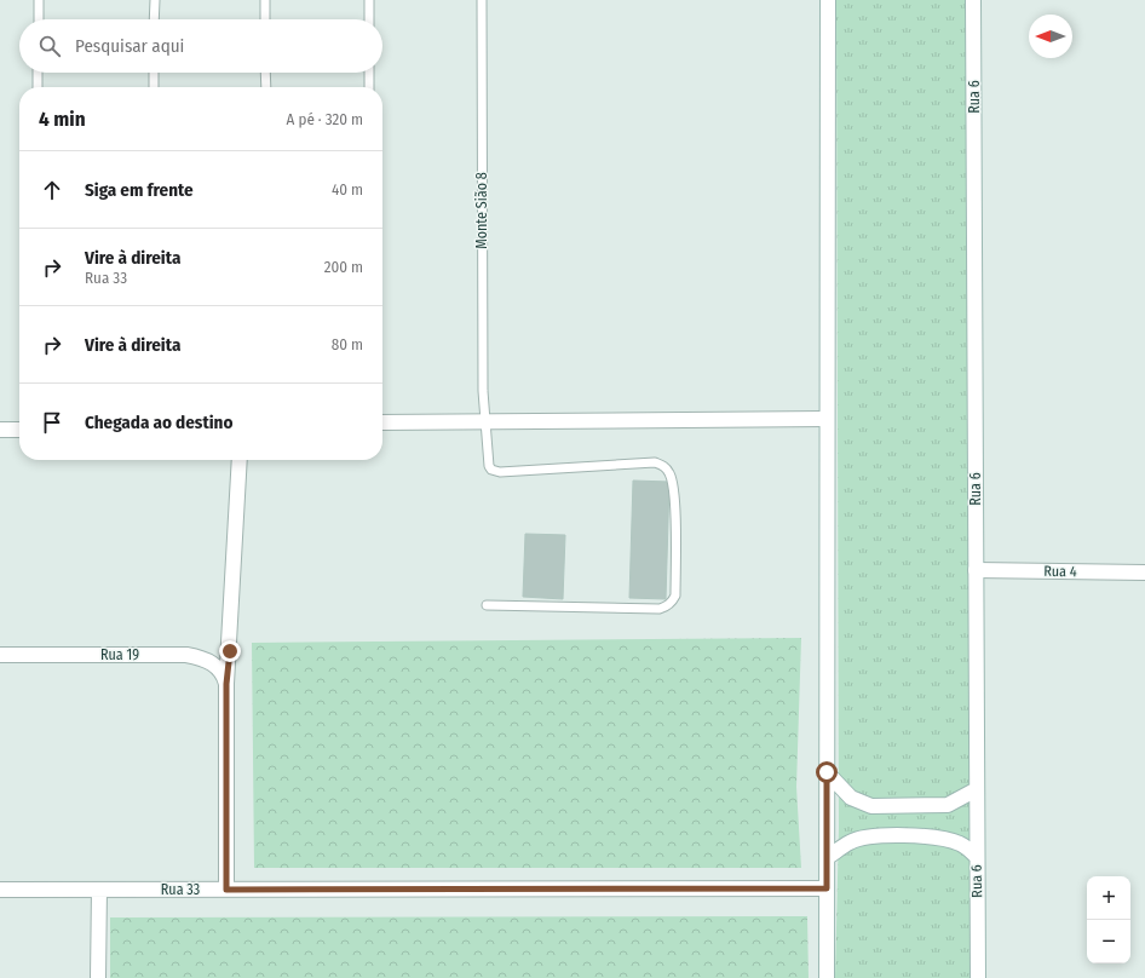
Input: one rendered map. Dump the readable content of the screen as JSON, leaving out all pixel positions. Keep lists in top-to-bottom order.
{
  "streets": {
    "street": [
      "Rua 6",
      "Rua 4",
      "Rua 19",
      "Rua 33"
    ],
    "lane": ["Monte Sião 8"]
  },
  "crossings": [
    ["Rua 6", "Rua 4"]
  ],
  "north": "left",
  "page": {
    "search": "Pesquisar aqui",
    "heading": ["4 min", "A pé · 320 m"],
    "list": [
      ["Siga em frente", "40 m"],
      ["Vire à direita", "Rua 33", "200 m"],
      ["Vire à direita", "80 m"],
      "Chegada ao destino"
    ],
    "map_buttons": ["+", "−"]
  }
}
